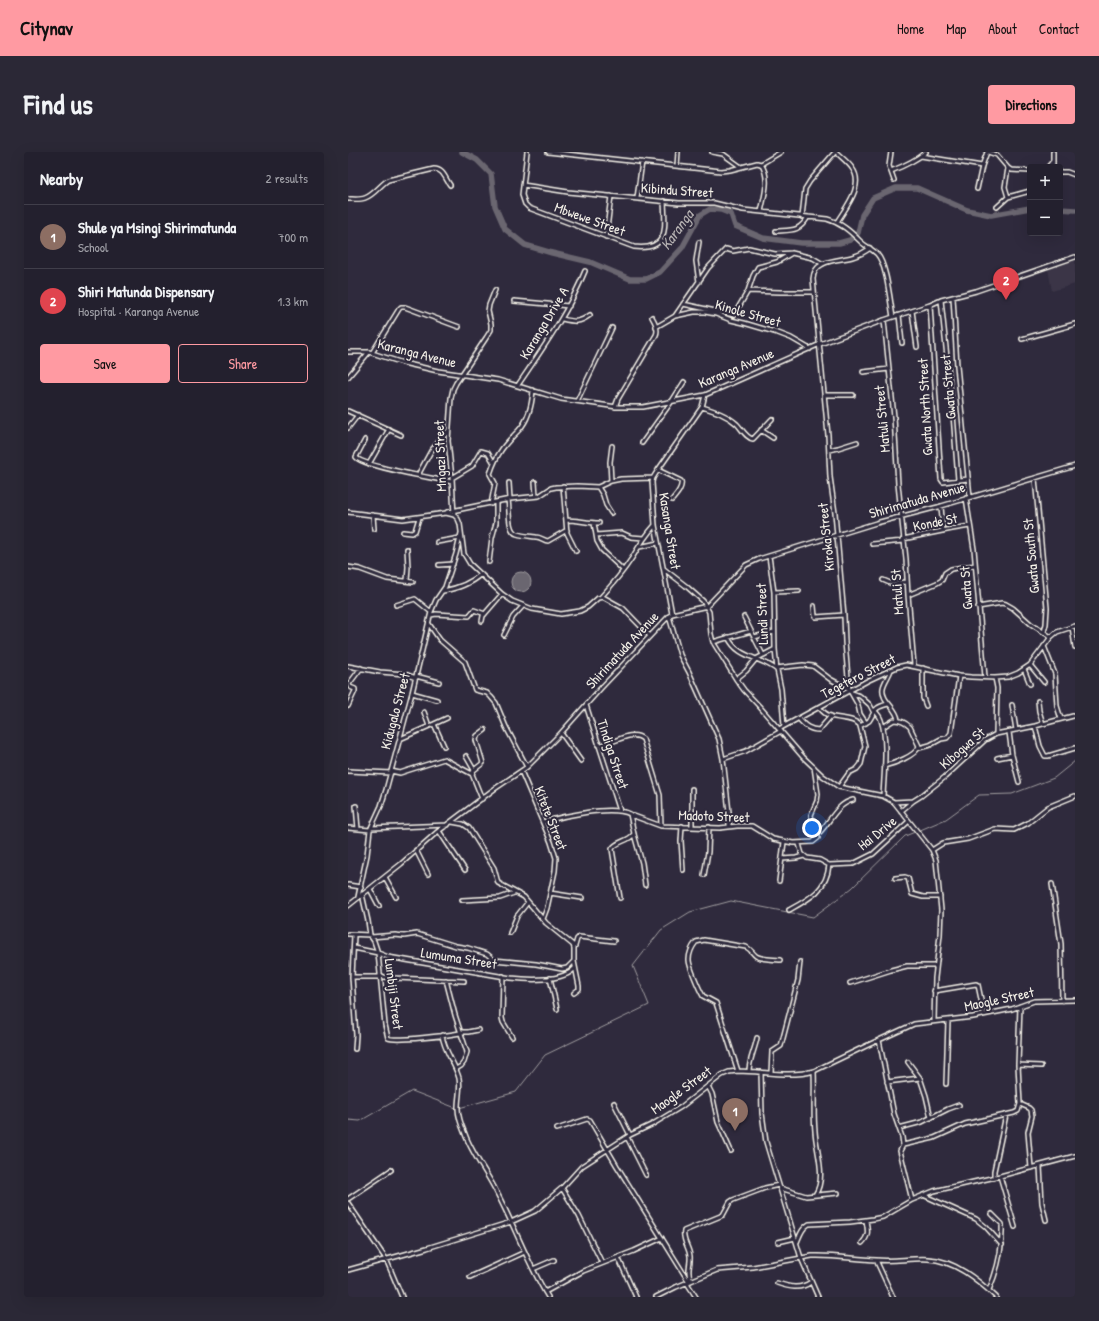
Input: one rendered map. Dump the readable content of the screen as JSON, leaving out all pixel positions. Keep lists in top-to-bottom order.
{
  "streets": {
    "street": [
      "Kibindu Street",
      "Mbwewe Street",
      "Kinole Street",
      "Karanga Drive A",
      "Karanga Avenue",
      "Gwata Street",
      "Gwata North Street",
      "Matuli Street",
      "Mngazi Street",
      "Shirimatuda Avenue",
      "Konde St",
      "Kasanga Street",
      "Kiroka Street",
      "Gwata South St",
      "Gwata St",
      "Matuli St",
      "Lundi Street",
      "Tegetero Street",
      "Kidugalo Street",
      "Kibogwa St",
      "Tindiga Street",
      "Madoto Street",
      "Kitete Street",
      "Hai Drive",
      "Lumuma Street",
      "Lumbiji Street",
      "Maogle Street"
    ]
  },
  "crossings": [
    ["Kibindu Street", "Mbwewe Street"],
    ["Kinole Street", "Karanga Avenue"],
    ["Karanga Drive A", "Karanga Avenue"],
    ["Karanga Avenue", "Gwata Street"],
    ["Karanga Avenue", "Gwata North Street"],
    ["Karanga Avenue", "Matuli Street"],
    ["Karanga Avenue", "Mngazi Street"],
    ["Karanga Avenue", "Kasanga Street"],
    ["Karanga Avenue", "Kiroka Street"],
    ["Gwata Street", "Gwata North Street"],
    ["Gwata Street", "Gwata St"],
    ["Gwata North Street", "Gwata St"],
    ["Matuli Street", "Shirimatuda Avenue"],
    ["Matuli Street", "Matuli St"],
    ["Shirimatuda Avenue", "Kasanga Street"],
    ["Shirimatuda Avenue", "Kiroka Street"],
    ["Shirimatuda Avenue", "Gwata South St"],
    ["Shirimatuda Avenue", "Gwata St"],
    ["Shirimatuda Avenue", "Matuli St"],
    ["Shirimatuda Avenue", "Lundi Street"],
    ["Shirimatuda Avenue", "Kidugalo Street"],
    ["Shirimatuda Avenue", "Tindiga Street"],
    ["Shirimatuda Avenue", "Kitete Street"],
    ["Konde St", "Gwata St"],
    ["Konde St", "Matuli St"],
    ["Kasanga Street", "Tegetero Street"],
    ["Kasanga Street", "Madoto Street"],
    ["Kiroka Street", "Tegetero Street"],
    ["Gwata St", "Tegetero Street"],
    ["Matuli St", "Tegetero Street"],
    ["Lundi Street", "Tegetero Street"],
    ["Lumuma Street", "Lumbiji Street"]
  ],
  "water": ["Karanga"],
  "page": {
    "header": "Citynav",
    "nav": [
      "Home",
      "Map",
      "About",
      "Contact"
    ],
    "title": "Find us",
    "buttons": [
      "Directions",
      ["Save", "Share"]
    ],
    "heading": ["Nearby", "2 results"],
    "map_buttons": ["+", "−"],
    "list": [
      {
        "mark": "1",
        "name": "Shule ya Msingi Shirimatunda",
        "note": "School",
        "value": "700 m"
      },
      {
        "mark": "2",
        "name": "Shiri Matunda Dispensary",
        "note": "Hospital · Karanga Avenue",
        "value": "1.3 km"
      }
    ],
    "pins": ["2", "1"]
  }
}
